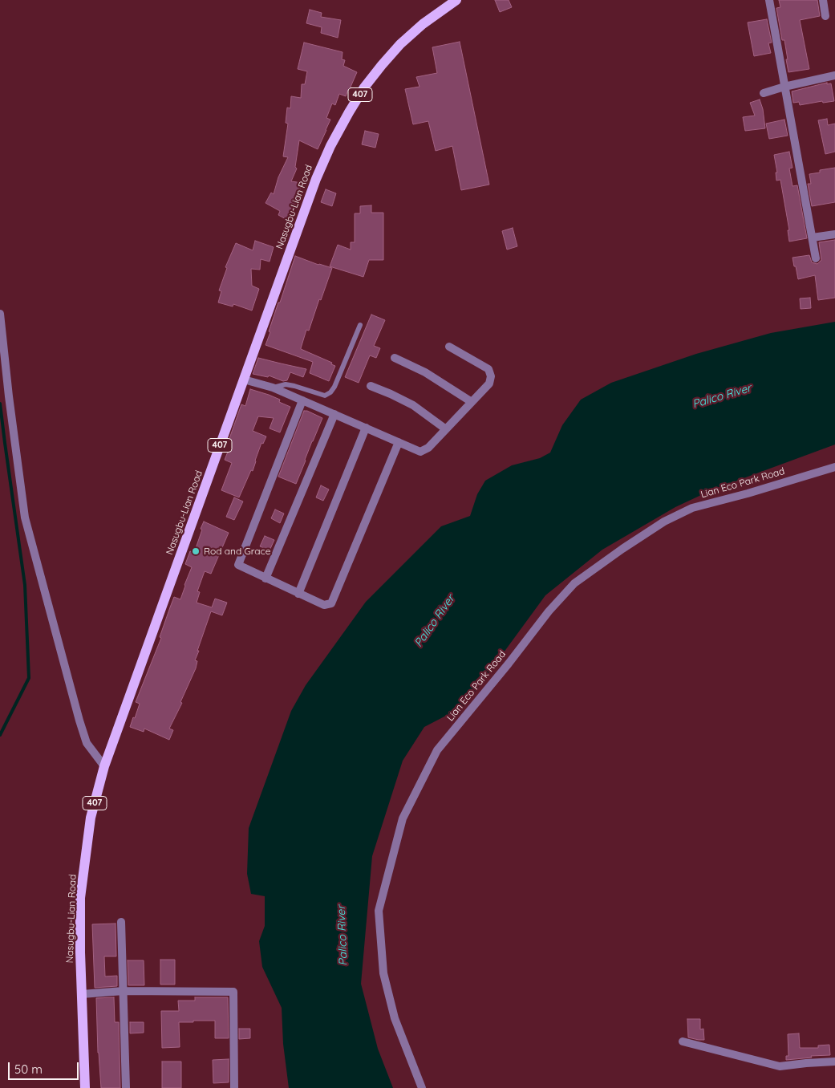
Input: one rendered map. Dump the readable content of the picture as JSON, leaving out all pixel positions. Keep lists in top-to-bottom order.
{
  "streets": {
    "main road": ["407", "Nasugbu-Lian Road"],
    "street": ["Lian Eco Park Road"]
  },
  "water": ["Palico River"],
  "places": ["Rod and Grace"],
  "scale_bar": "50 m"
}
